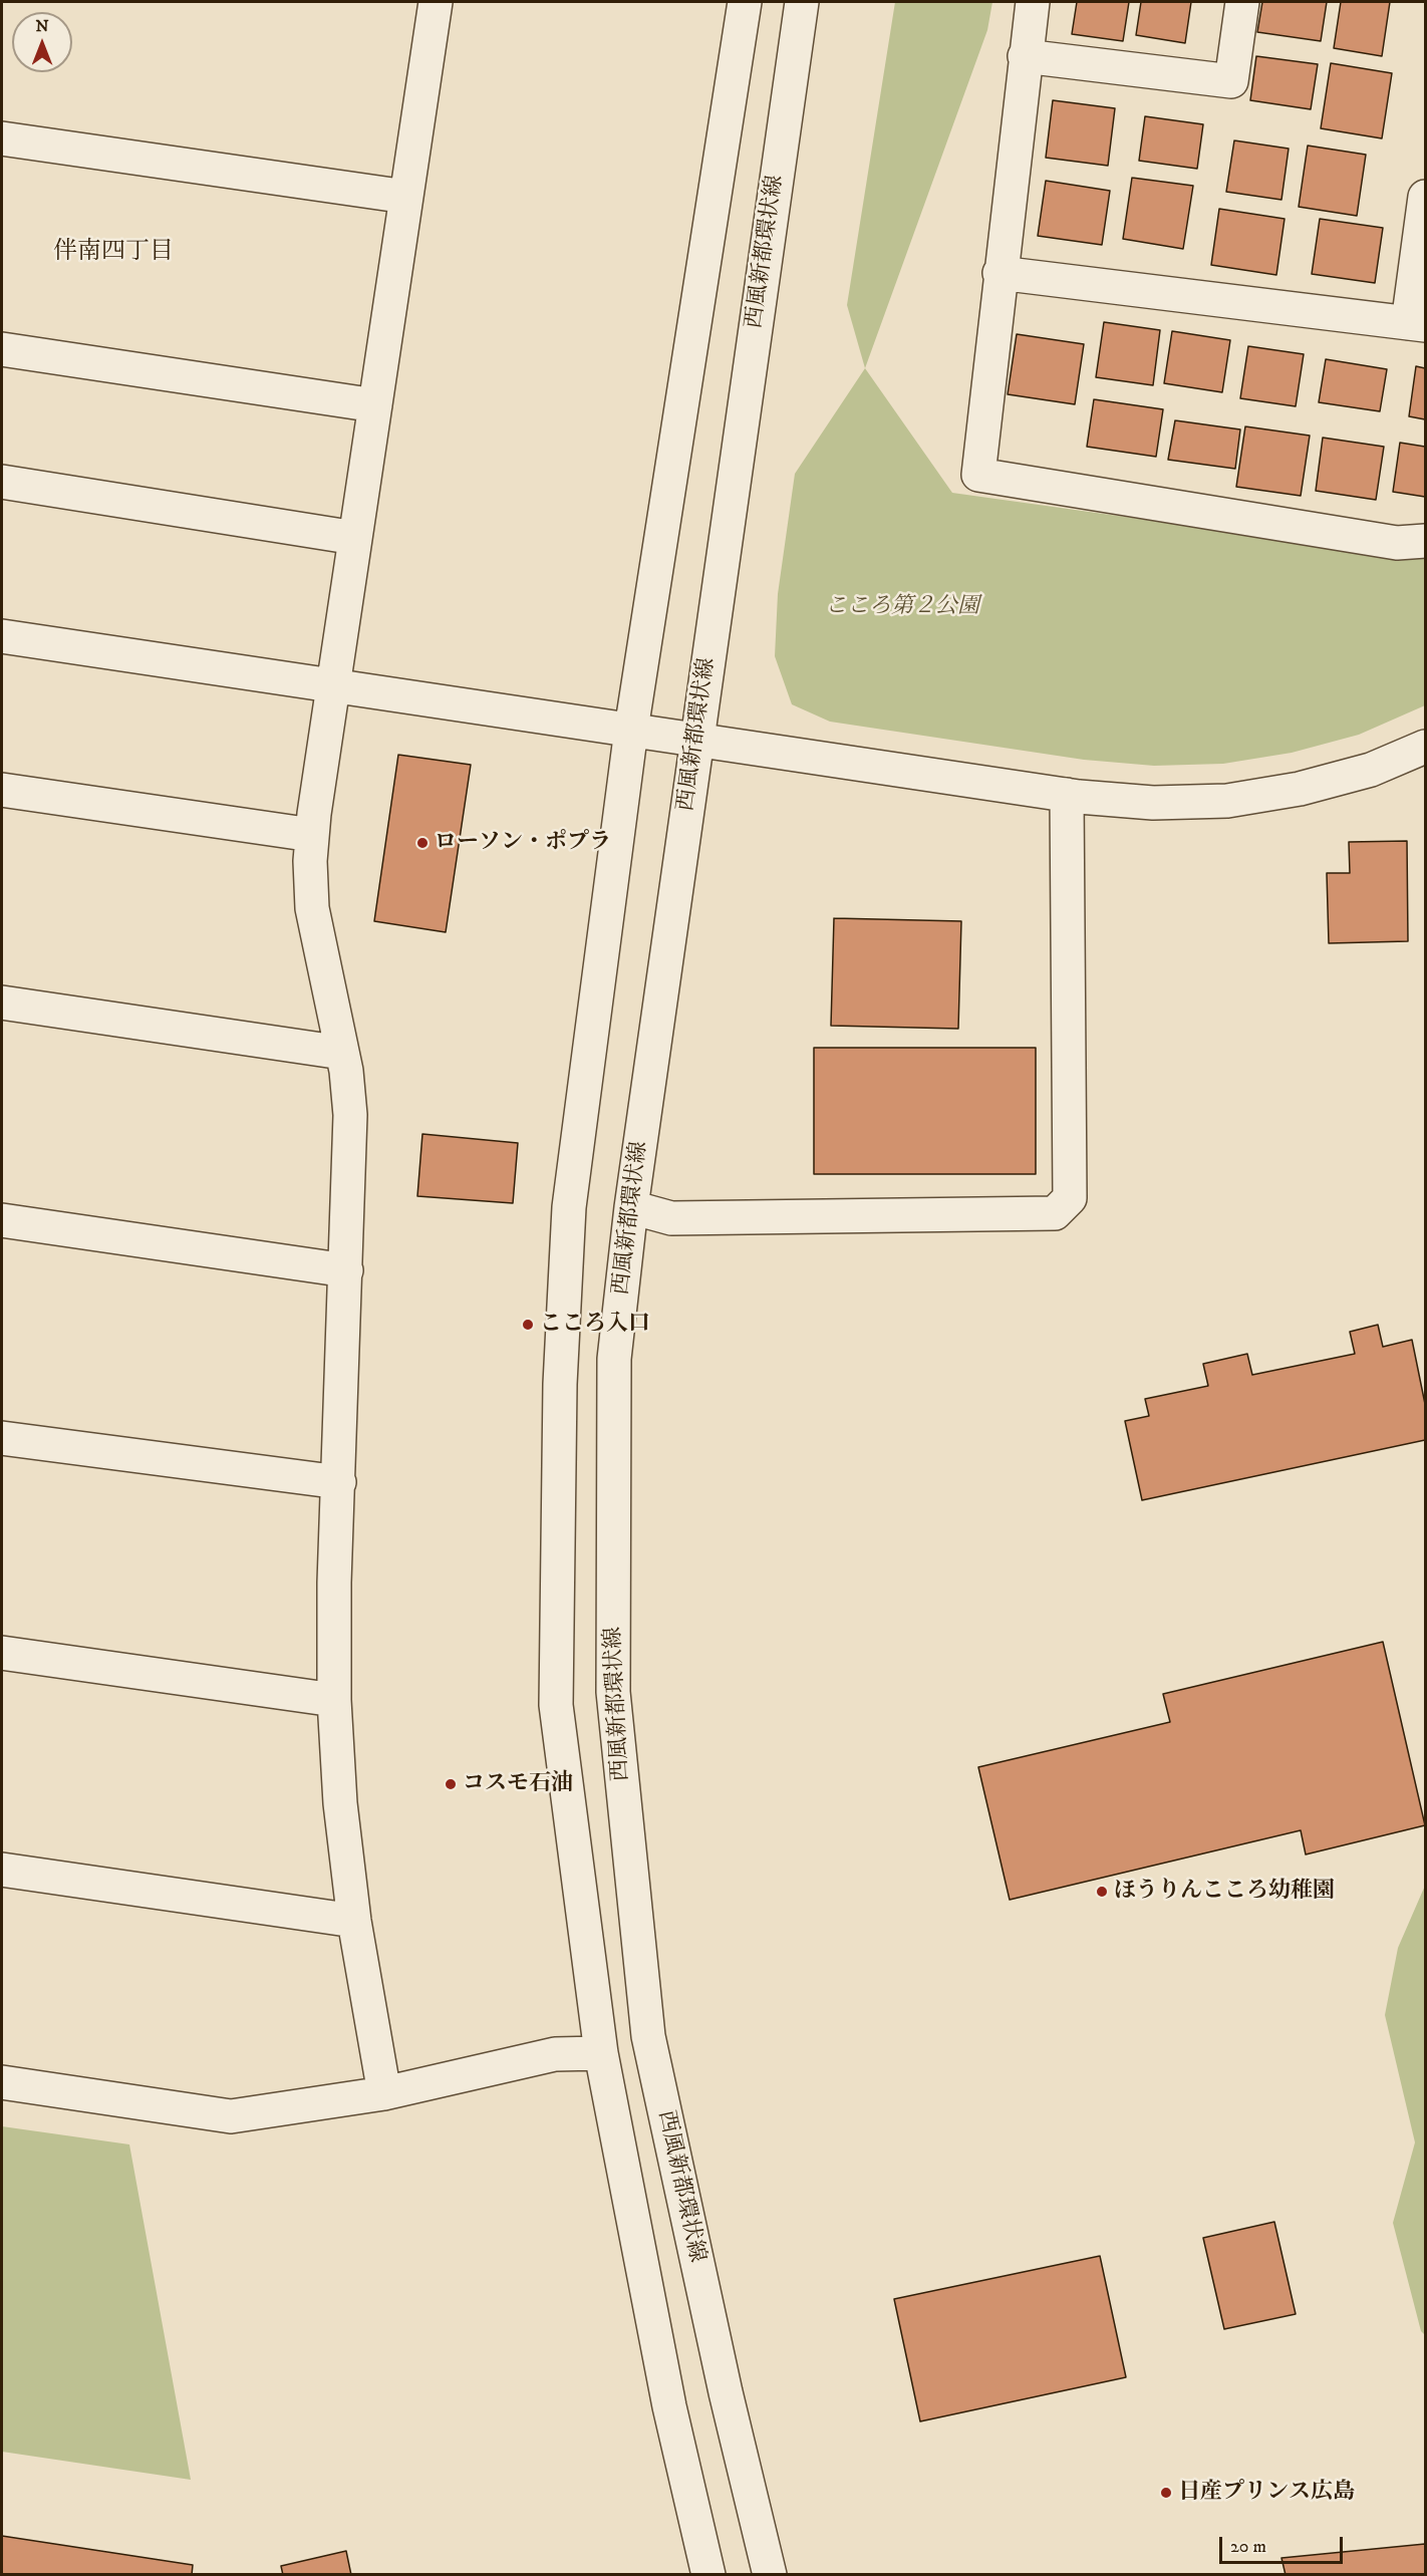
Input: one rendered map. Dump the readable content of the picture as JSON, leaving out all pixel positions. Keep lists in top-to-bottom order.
{
  "streets": {
    "street": ["西風新都環状線"]
  },
  "districts": ["伴南四丁目"],
  "parks": ["こころ第２公園"],
  "places": [
    "ローソン・ポプラ",
    "こころ入口",
    "コスモ石油",
    "ほうりんこころ幼稚園",
    "日産プリンス広島"
  ],
  "scale_bar": "20 m",
  "north": "top"
}
